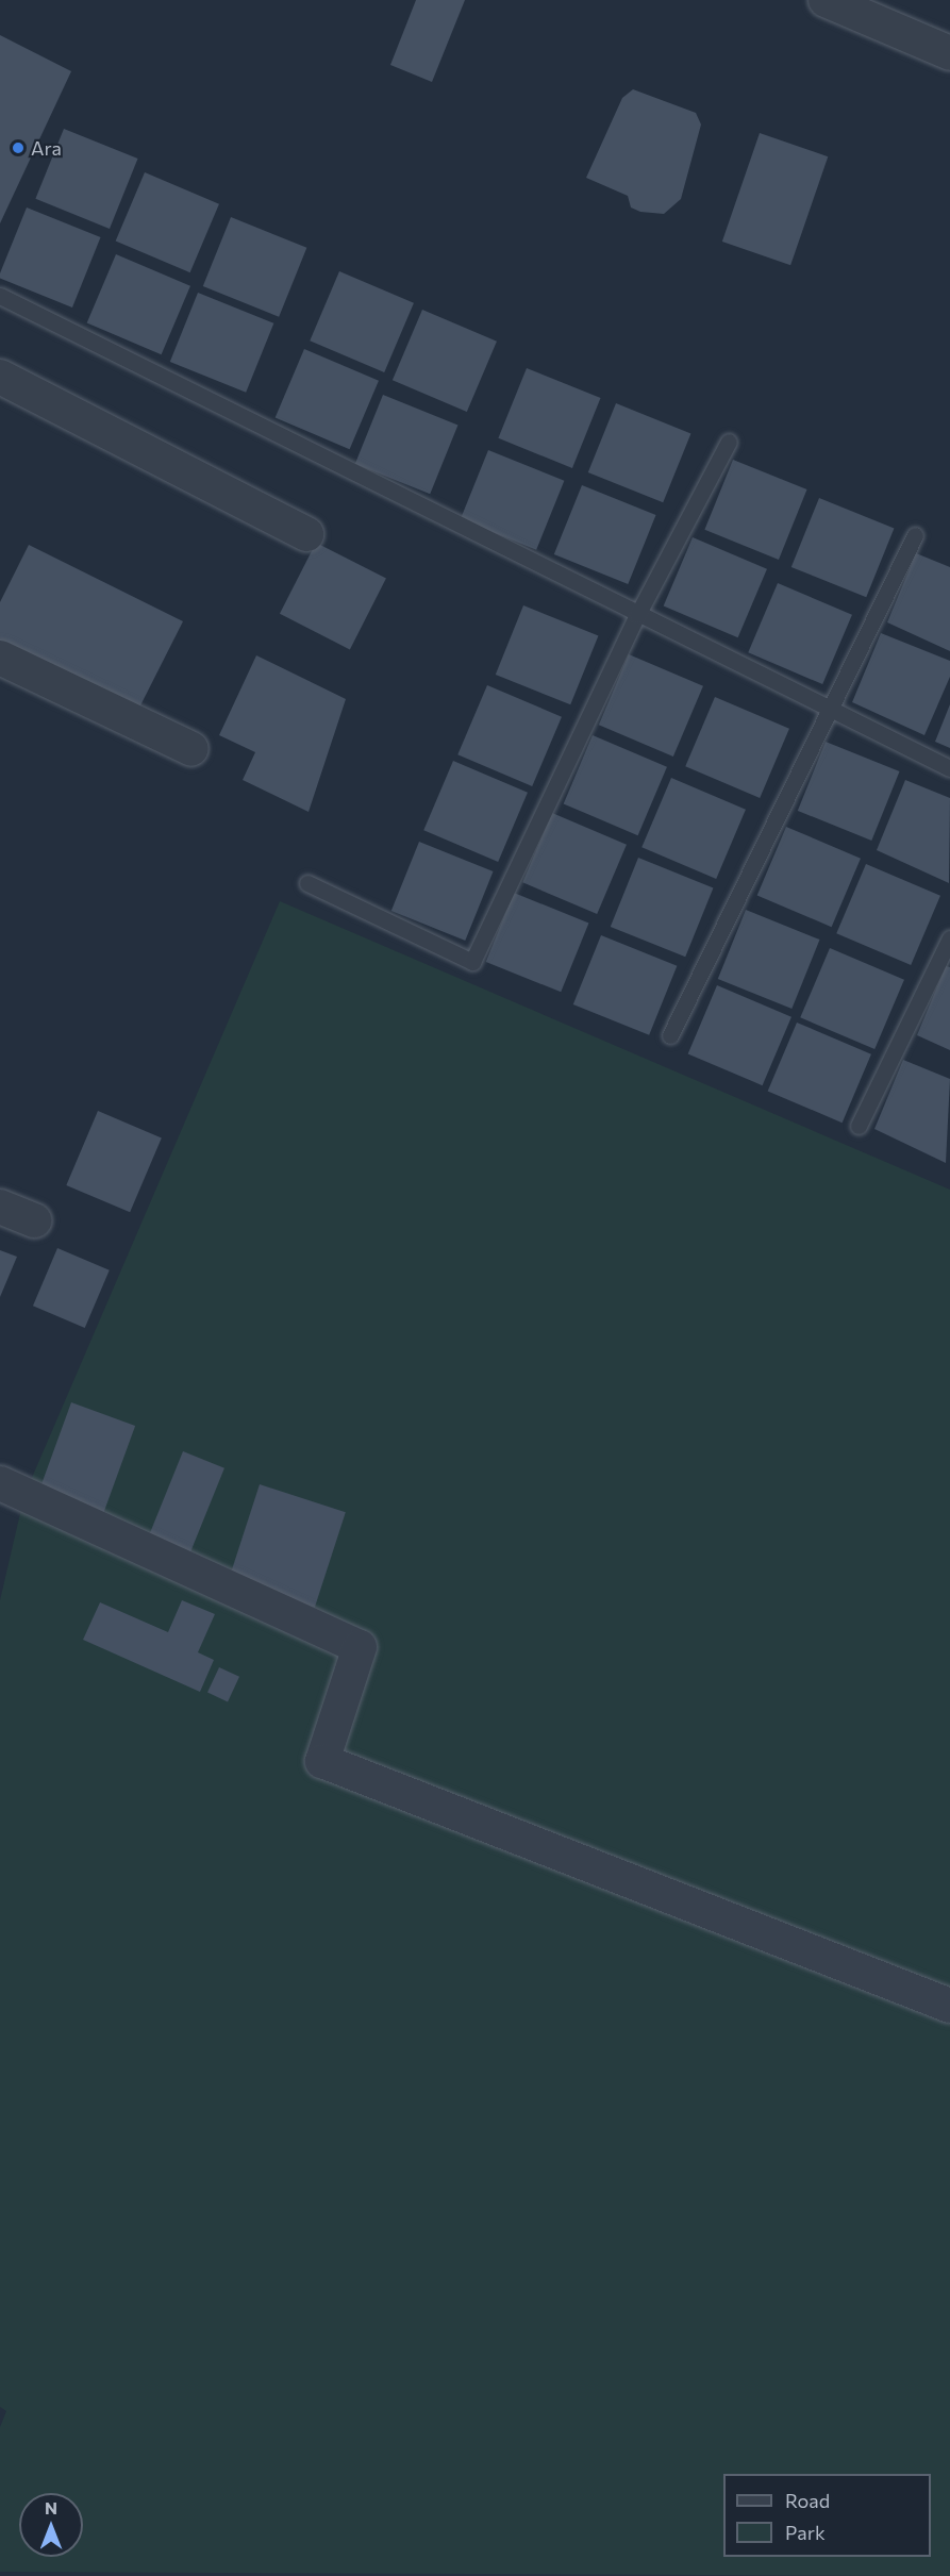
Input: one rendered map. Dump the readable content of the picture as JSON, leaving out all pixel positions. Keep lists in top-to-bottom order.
{
  "places": ["Ara"],
  "legend": ["Road", "Park"],
  "north": "top"
}
